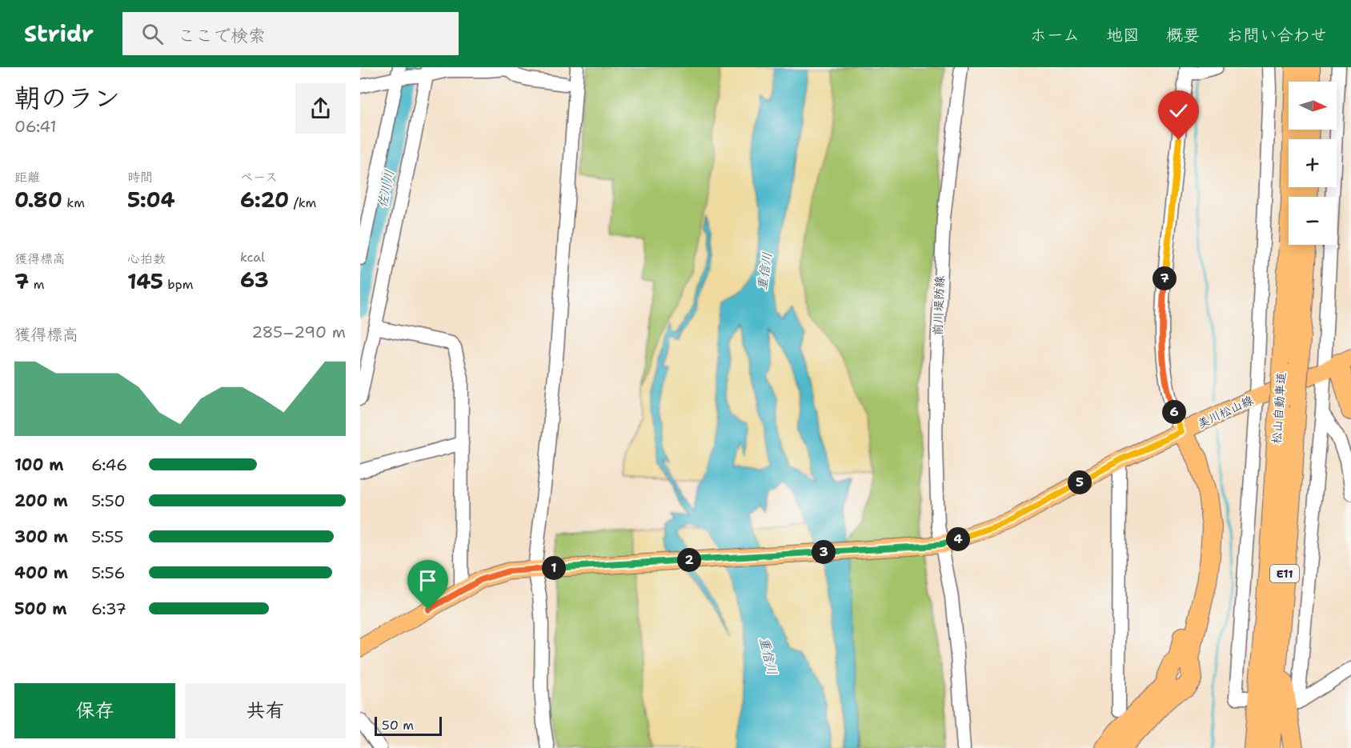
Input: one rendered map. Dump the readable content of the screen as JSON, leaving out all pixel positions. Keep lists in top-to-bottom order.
{
  "streets": {
    "highway": ["松山自動車道", "E11"],
    "main road": ["美川松山線"],
    "street": ["前川堤防線"]
  },
  "crossings": [
    ["前川堤防線", "美川松山線"]
  ],
  "water": ["佐川川", "重信川"],
  "scale_bar": "50 m",
  "north": "right",
  "page": {
    "header": "Stridr",
    "search": "ここで検索",
    "nav": [
      "ホーム",
      "地図",
      "概要",
      "お問い合わせ"
    ],
    "heading": ["朝のラン", "06:41"],
    "map_buttons": ["+", "−"],
    "stats": [
      ["距離", "0.80 km"],
      ["時間", "5:04"],
      ["ペース", "6:20 /km"],
      ["獲得標高", "7 m"],
      ["心拍数", "145 bpm"],
      ["kcal", "63"]
    ],
    "pins": [
      "7",
      "6",
      "5",
      "4",
      "3",
      "2",
      "1"
    ],
    "chart": ["獲得標高", "285–290 m"],
    "list": [
      {
        "name": "100 m",
        "note": "6:46"
      },
      {
        "name": "200 m",
        "note": "5:50"
      },
      {
        "name": "300 m",
        "note": "5:55"
      },
      {
        "name": "400 m",
        "note": "5:56"
      },
      {
        "name": "500 m",
        "note": "6:37"
      }
    ],
    "buttons": ["保存", "共有"],
    "scale": "50 m"
  }
}
